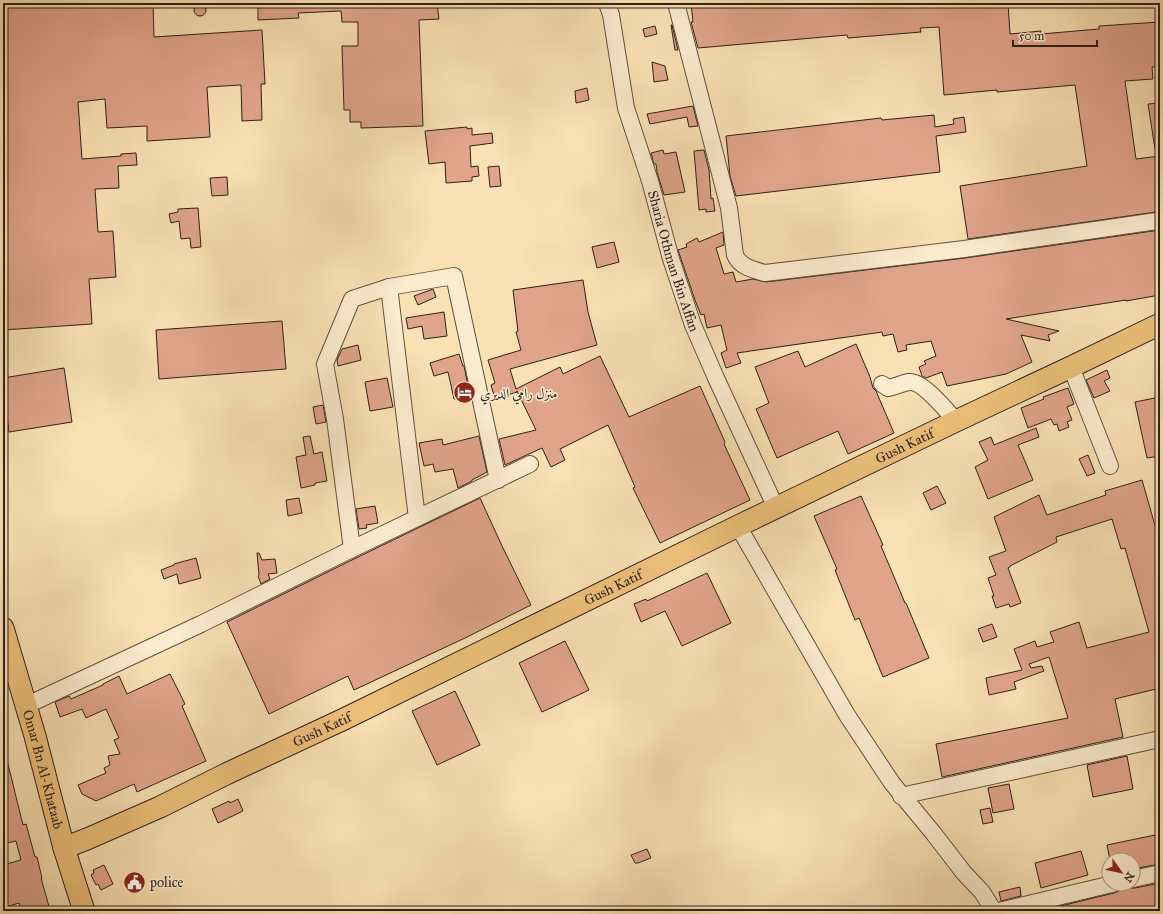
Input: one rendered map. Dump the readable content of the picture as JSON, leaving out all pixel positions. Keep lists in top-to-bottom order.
{
  "streets": {
    "main road": ["Gush Katif", "Omar Bn Al-Khataab"],
    "street": ["Sharia Othman Bin Affan"]
  },
  "crossings": [
    ["Sharia Othman Bin Affan", "Gush Katif"],
    ["Gush Katif", "Omar Bn Al-Khataab"]
  ],
  "places": {
    "hotel": ["منزل رامي الديري"],
    "public building": ["police"]
  },
  "scale_bar": "50 m",
  "north": "bottom right"
}
